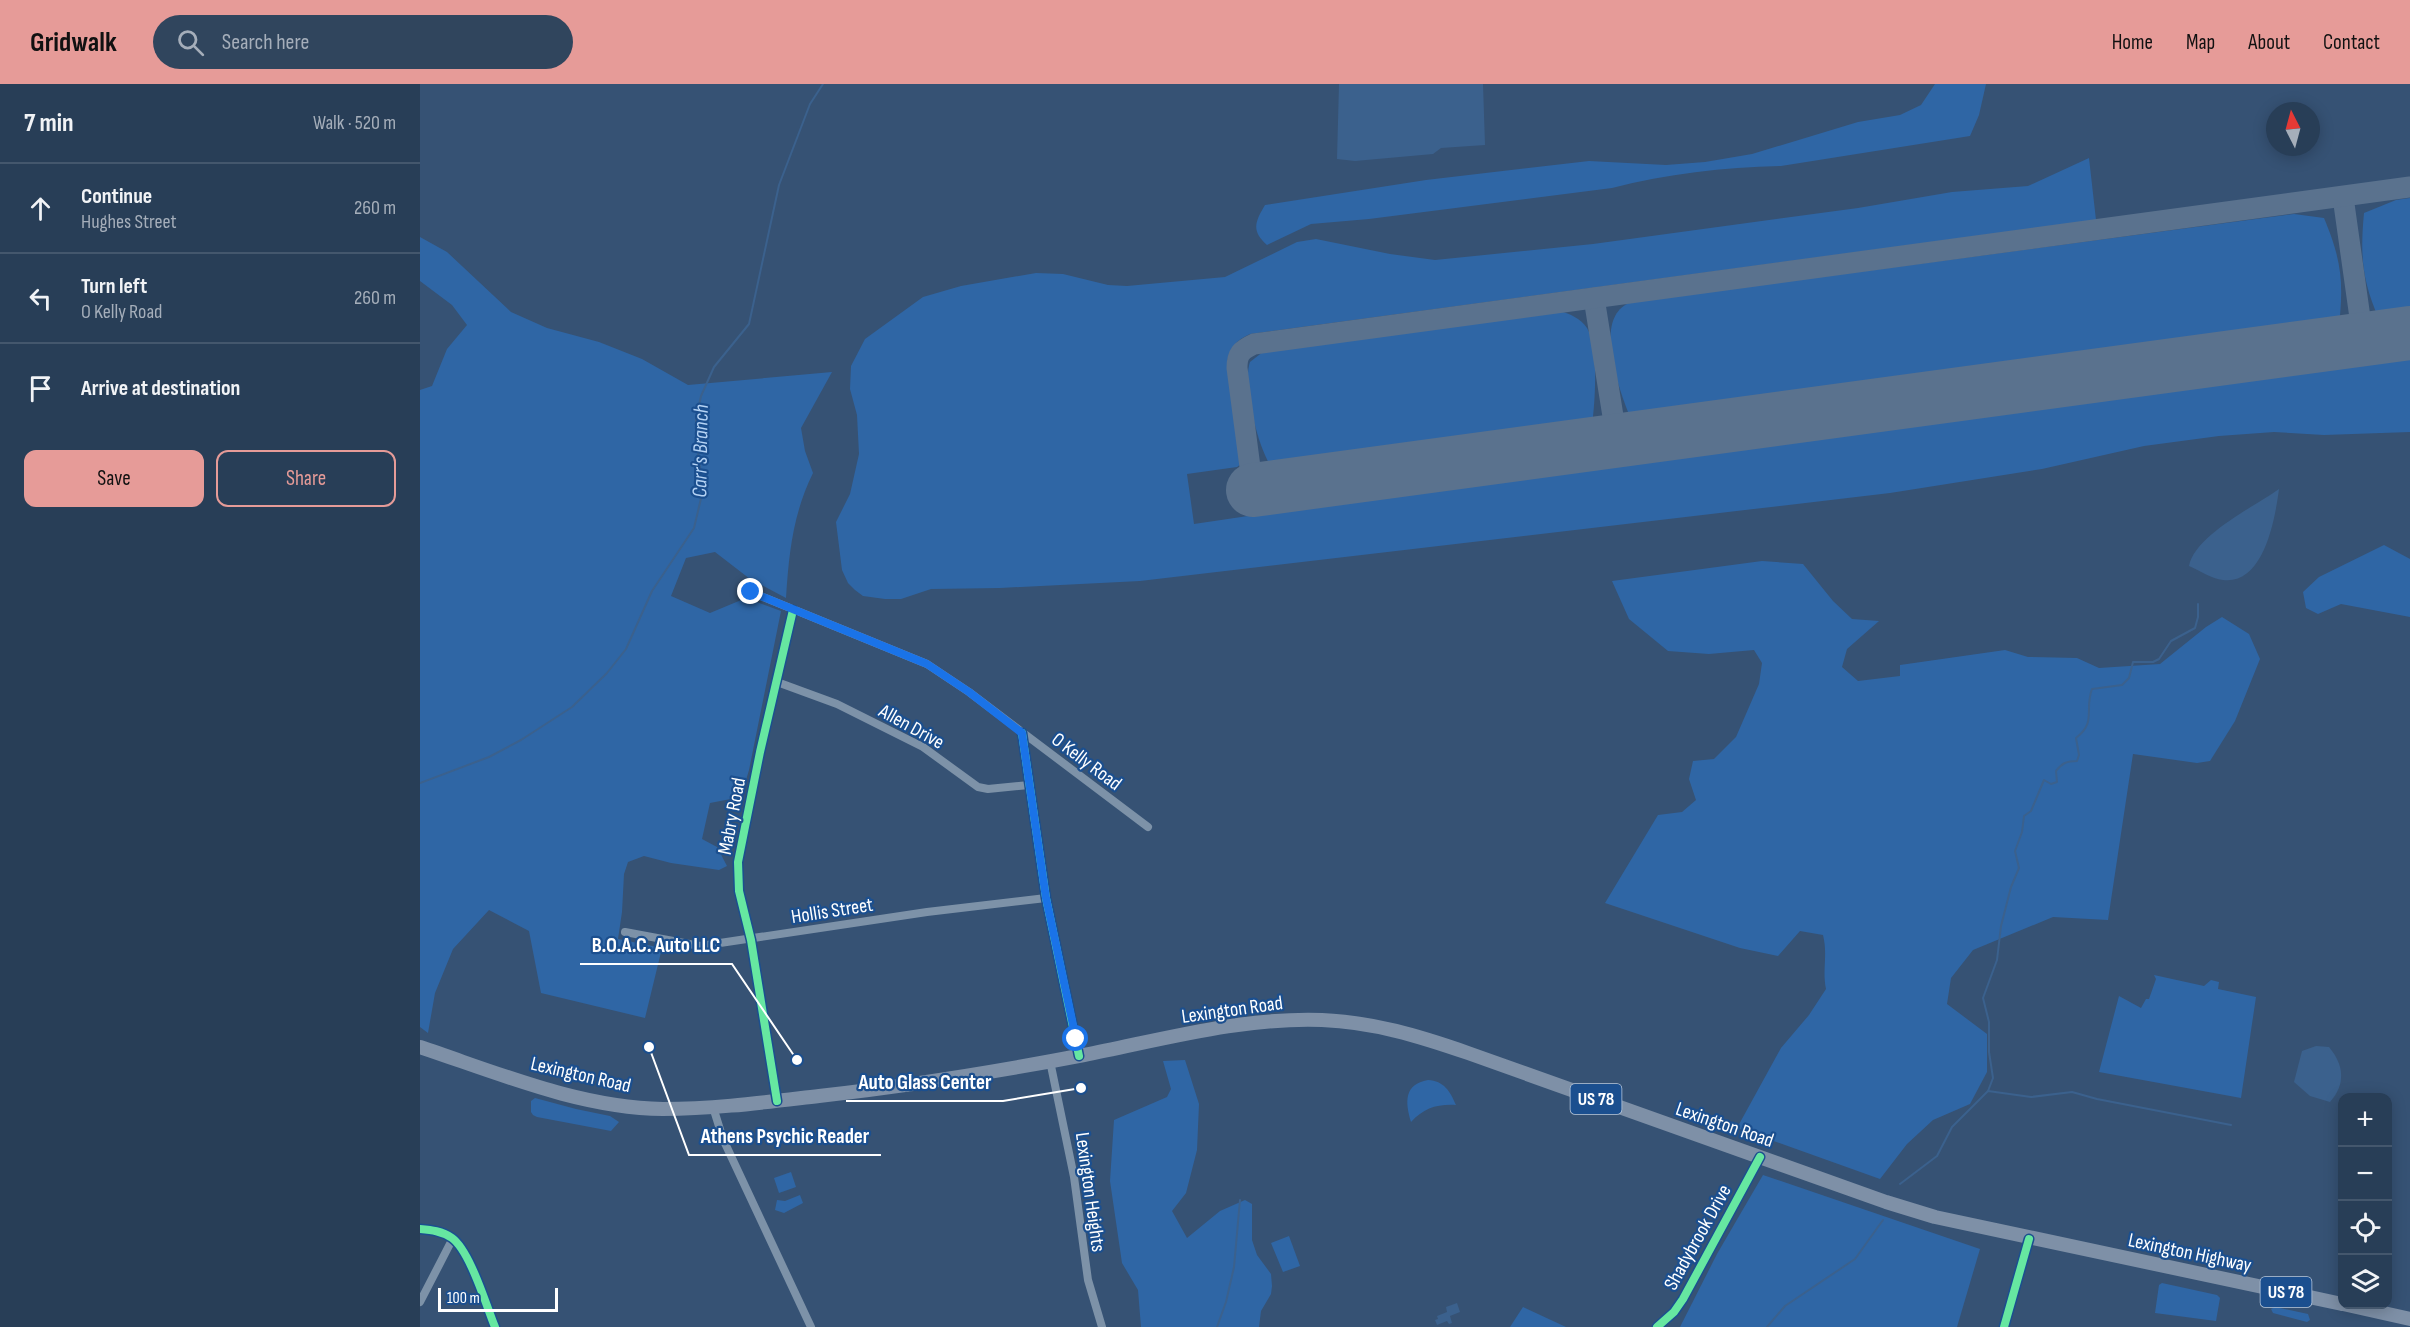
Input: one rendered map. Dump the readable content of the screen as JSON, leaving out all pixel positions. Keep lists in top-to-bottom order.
{
  "streets": {
    "highway": ["Lexington Road", "US 78", "Lexington Highway"],
    "street": [
      "Allen Drive",
      "O Kelly Road",
      "Mabry Road",
      "Hollis Street",
      "Lexington Heights",
      "Shadybrook Drive"
    ]
  },
  "crossings": [
    ["Allen Drive", "Mabry Road"],
    ["O Kelly Road", "Mabry Road"],
    ["Mabry Road", "Hollis Street"],
    ["Mabry Road", "Lexington Road"],
    ["Lexington Road", "Lexington Heights"],
    ["Lexington Road", "Shadybrook Drive"],
    ["Lexington Road", "Lexington Highway"]
  ],
  "water": ["Carr's Branch"],
  "places": ["Athens Psychic Reader", "B.O.A.C. Auto LLC", "Auto Glass Center"],
  "scale_bar": "100 m",
  "north": "top",
  "page": {
    "header": "Gridwalk",
    "search": "Search here",
    "nav": [
      "Home",
      "Map",
      "About",
      "Contact"
    ],
    "heading": ["7 min", "Walk · 520 m"],
    "list": [
      ["Continue", "Hughes Street", "260 m"],
      ["Turn left", "O Kelly Road", "260 m"],
      "Arrive at destination"
    ],
    "buttons": ["Save", "Share"],
    "map_buttons": ["+", "−"],
    "scale": "100 m"
  }
}
